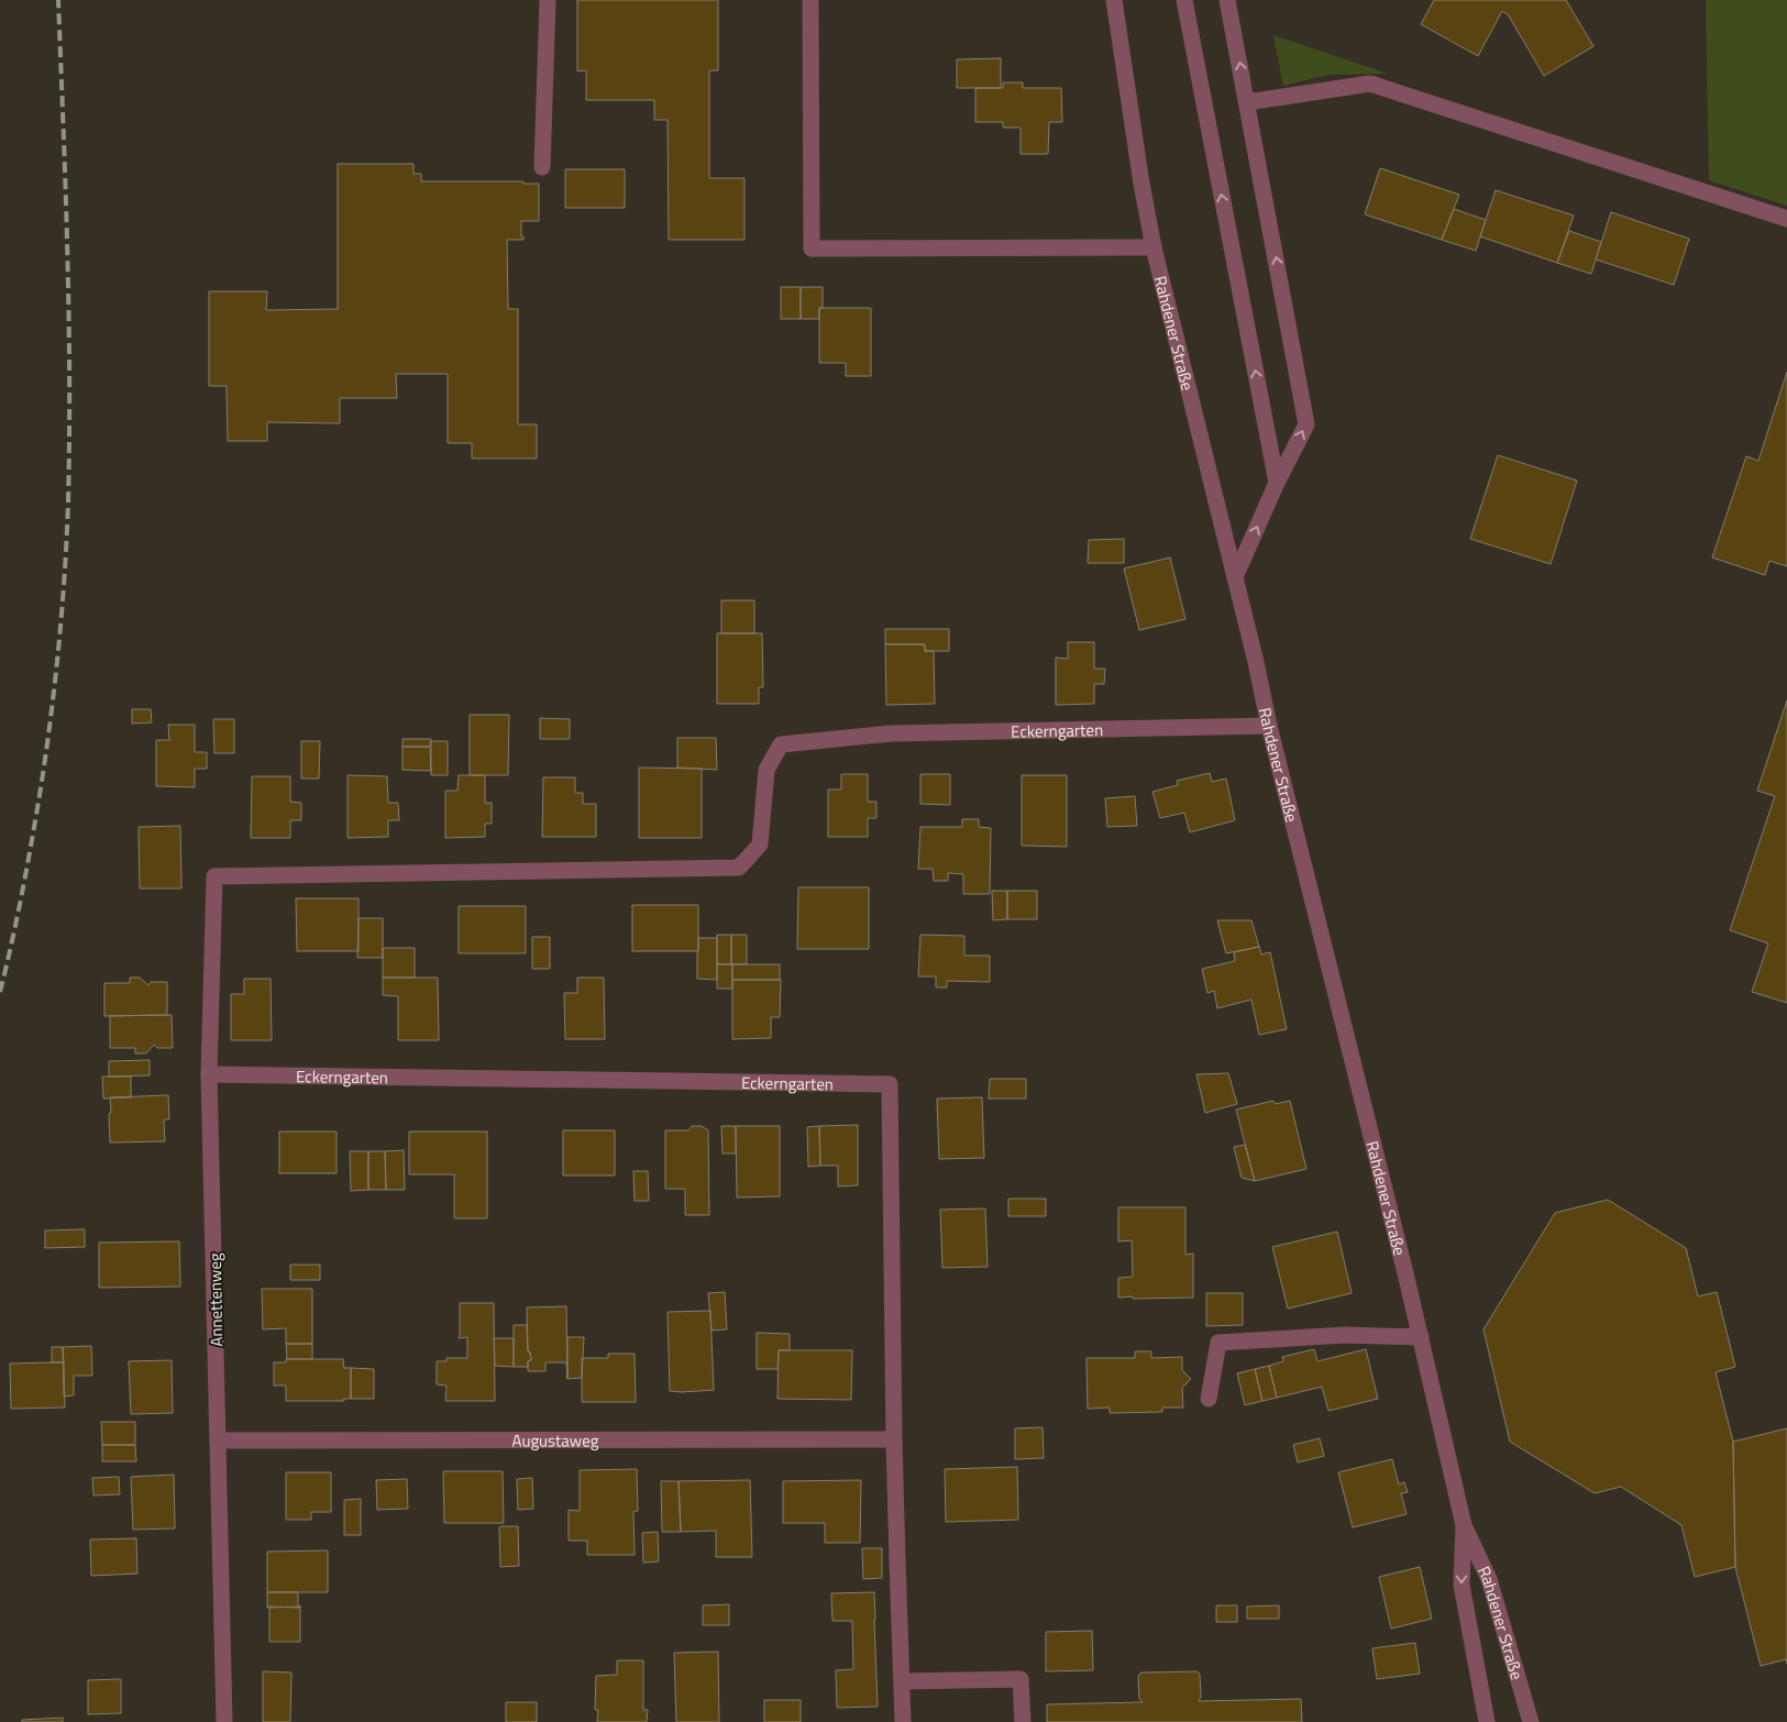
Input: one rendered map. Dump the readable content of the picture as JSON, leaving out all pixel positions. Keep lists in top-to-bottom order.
{
  "streets": {
    "street": [
      "Rahdener Straße",
      "Eckerngarten",
      "Annettenweg",
      "Augustaweg"
    ]
  },
  "crossings": [
    ["Rahdener Straße", "Eckerngarten"],
    ["Eckerngarten", "Annettenweg"],
    ["Eckerngarten", "Augustaweg"],
    ["Annettenweg", "Augustaweg"]
  ]
}
